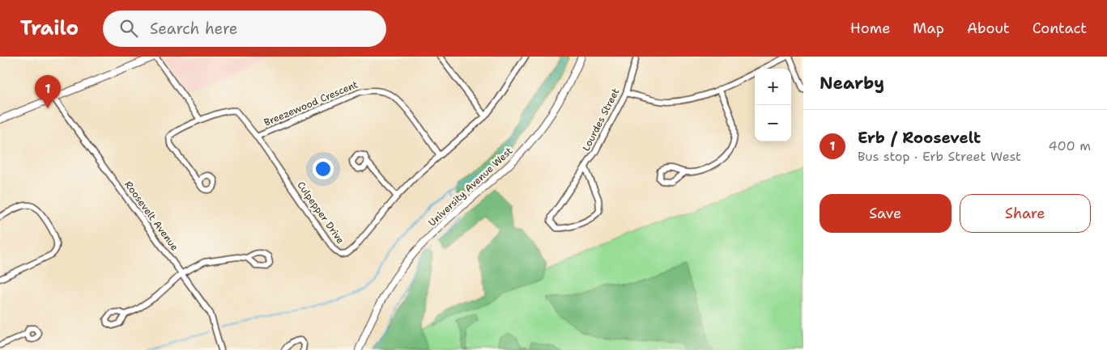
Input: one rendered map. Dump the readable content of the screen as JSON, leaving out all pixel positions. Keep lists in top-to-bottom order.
{
  "streets": {
    "main road": ["University Avenue West"],
    "street": [
      "Breezewood Crescent",
      "Lourdes Street",
      "Culpepper Drive",
      "Roosevelt Avenue"
    ]
  },
  "crossings": [
    ["Breezewood Crescent", "Culpepper Drive"]
  ],
  "page": {
    "header": "Trailo",
    "search": "Search here",
    "nav": [
      "Home",
      "Map",
      "About",
      "Contact"
    ],
    "heading": "Nearby",
    "map_buttons": ["+", "−"],
    "pins": "1",
    "list": [
      {
        "mark": "1",
        "name": "Erb / Roosevelt",
        "note": "Bus stop · Erb Street West",
        "value": "400 m"
      }
    ],
    "buttons": ["Save", "Share"]
  }
}
